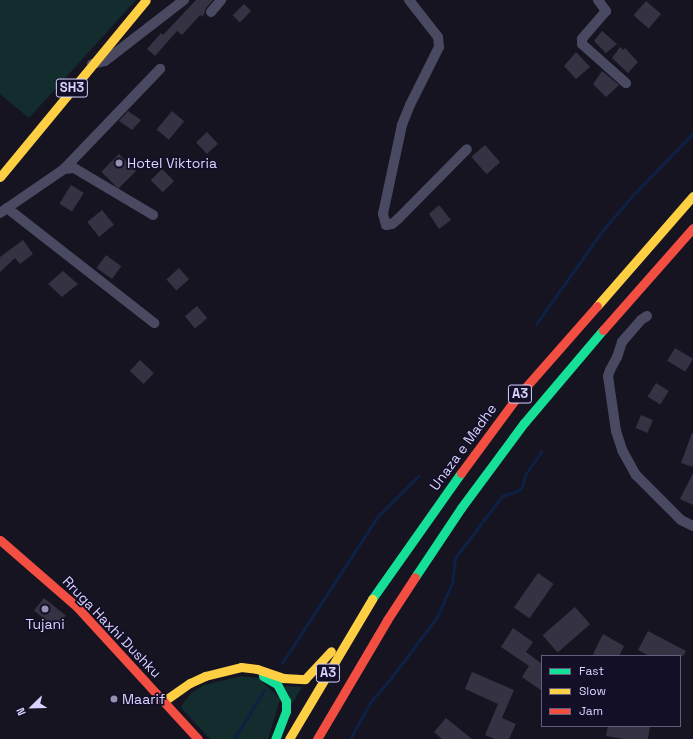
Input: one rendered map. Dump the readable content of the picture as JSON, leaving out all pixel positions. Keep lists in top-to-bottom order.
{
  "streets": {
    "main road": [
      "SH3",
      "A3",
      "Unaza e Madhe",
      "Rruga Haxhi Dushku"
    ]
  },
  "places": ["Hotel Viktoria", "Tujani", "Maarif"],
  "legend": ["Fast", "Slow", "Jam"],
  "north": "bottom left"
}
